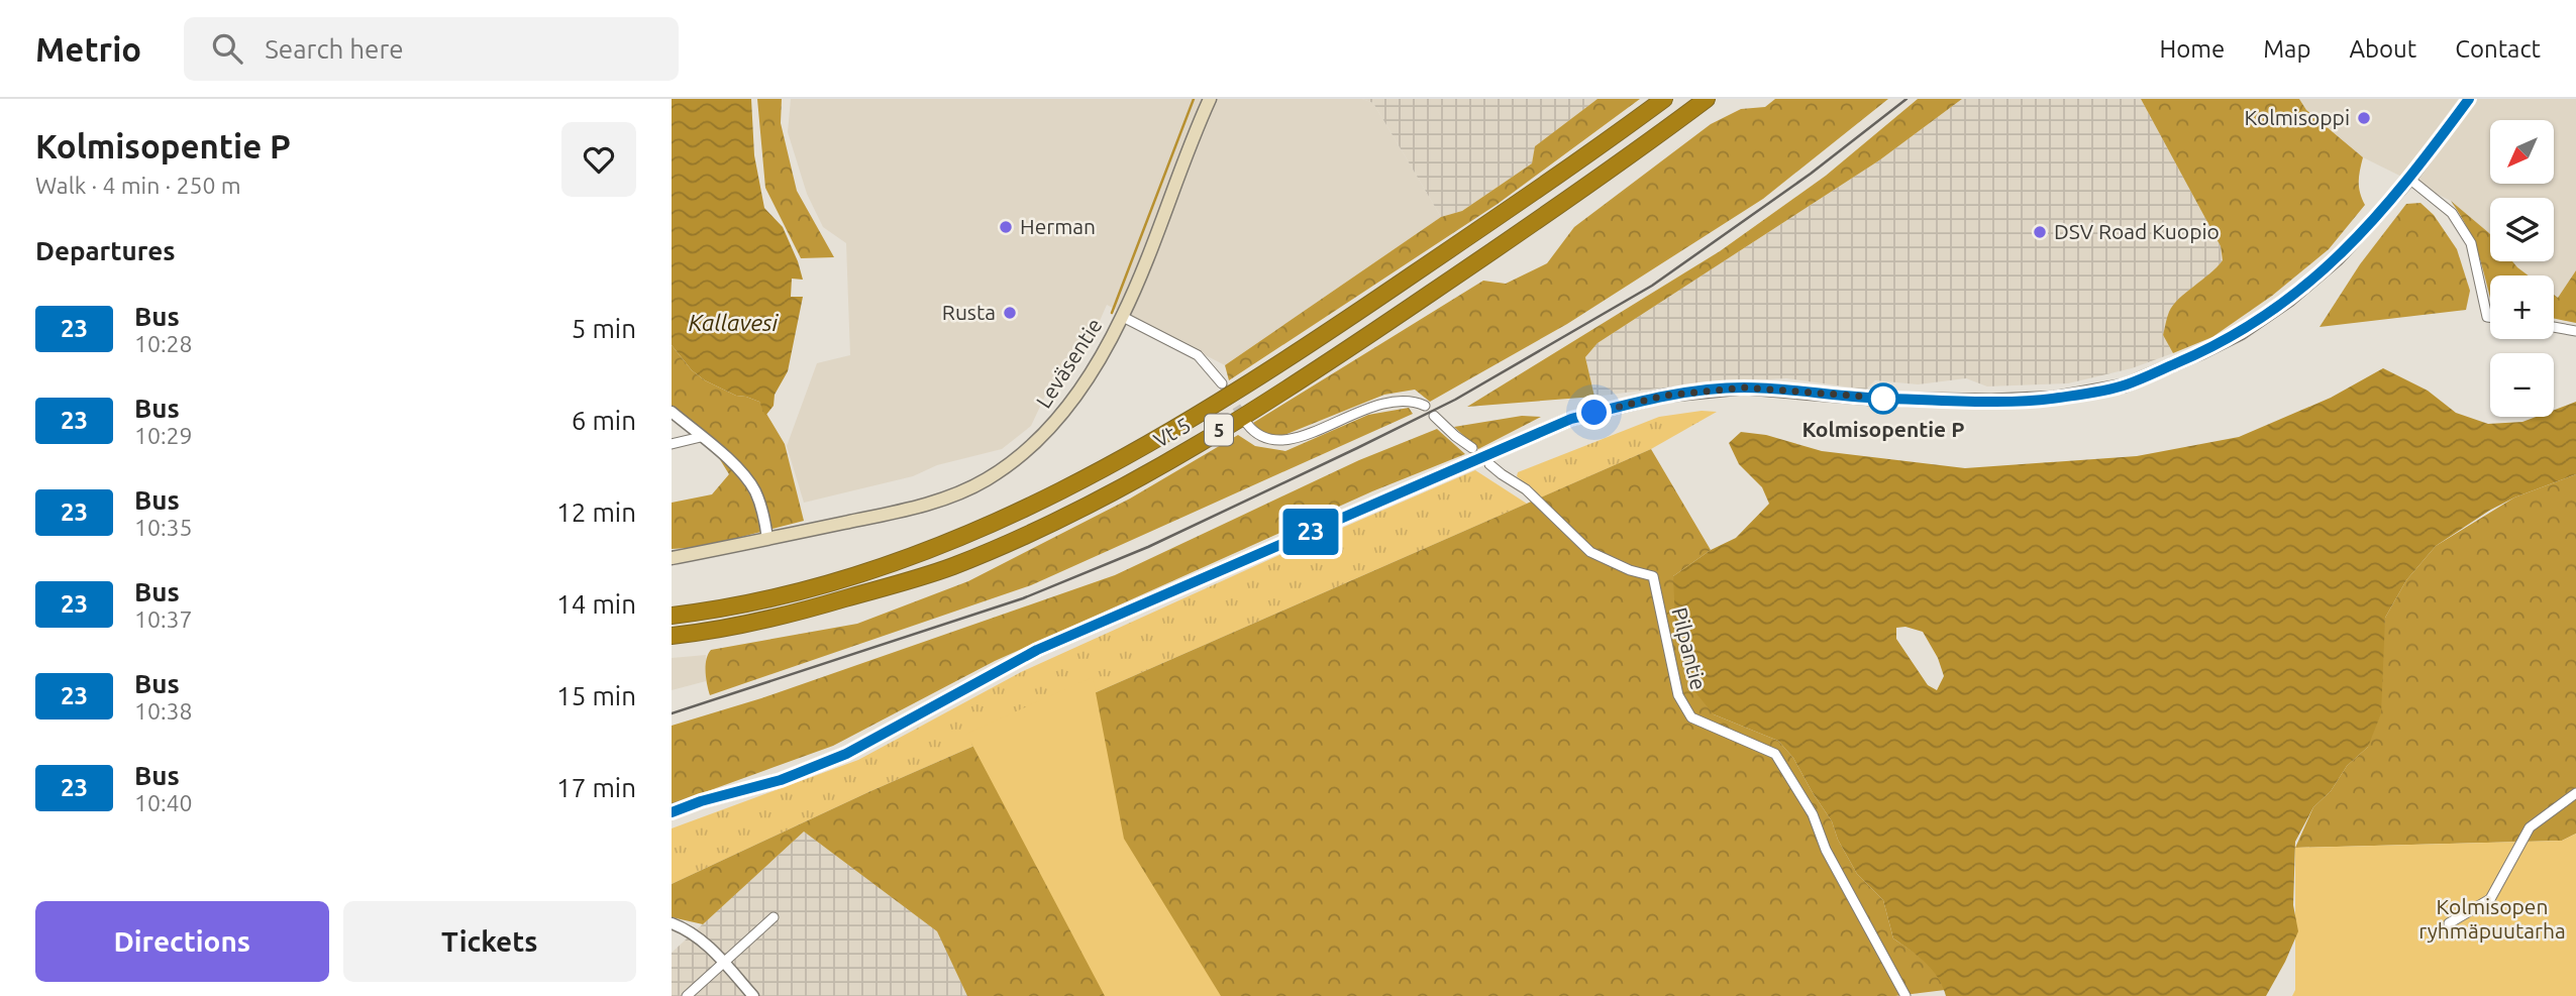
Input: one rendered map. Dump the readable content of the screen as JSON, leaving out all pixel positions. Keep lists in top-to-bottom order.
{
  "streets": {
    "highway": ["5", "Vt 5"],
    "main road": ["Leväsentie"],
    "street": ["Pilpantie"]
  },
  "water": ["Kallavesi"],
  "parks": ["Kolmisopen ryhmäpuutarha"],
  "places": [
    "Kolmisoppi",
    "Herman",
    "DSV Road Kuopio",
    "Rusta",
    "Kolmisopentie P"
  ],
  "lines": ["bus line 23"],
  "north": "bottom left",
  "page": {
    "header": "Metrio",
    "search": "Search here",
    "nav": [
      "Home",
      "Map",
      "About",
      "Contact"
    ],
    "heading": [
      ["Kolmisopentie P", "Walk · 4 min · 250 m"],
      "Departures"
    ],
    "on_map": "23",
    "map_buttons": ["+", "−"],
    "list": [
      {
        "mark": "23",
        "name": "Bus",
        "note": "10:28",
        "value": "5 min"
      },
      {
        "mark": "23",
        "name": "Bus",
        "note": "10:29",
        "value": "6 min"
      },
      {
        "mark": "23",
        "name": "Bus",
        "note": "10:35",
        "value": "12 min"
      },
      {
        "mark": "23",
        "name": "Bus",
        "note": "10:37",
        "value": "14 min"
      },
      {
        "mark": "23",
        "name": "Bus",
        "note": "10:38",
        "value": "15 min"
      },
      {
        "mark": "23",
        "name": "Bus",
        "note": "10:40",
        "value": "17 min"
      }
    ],
    "buttons": ["Directions", "Tickets"]
  }
}
